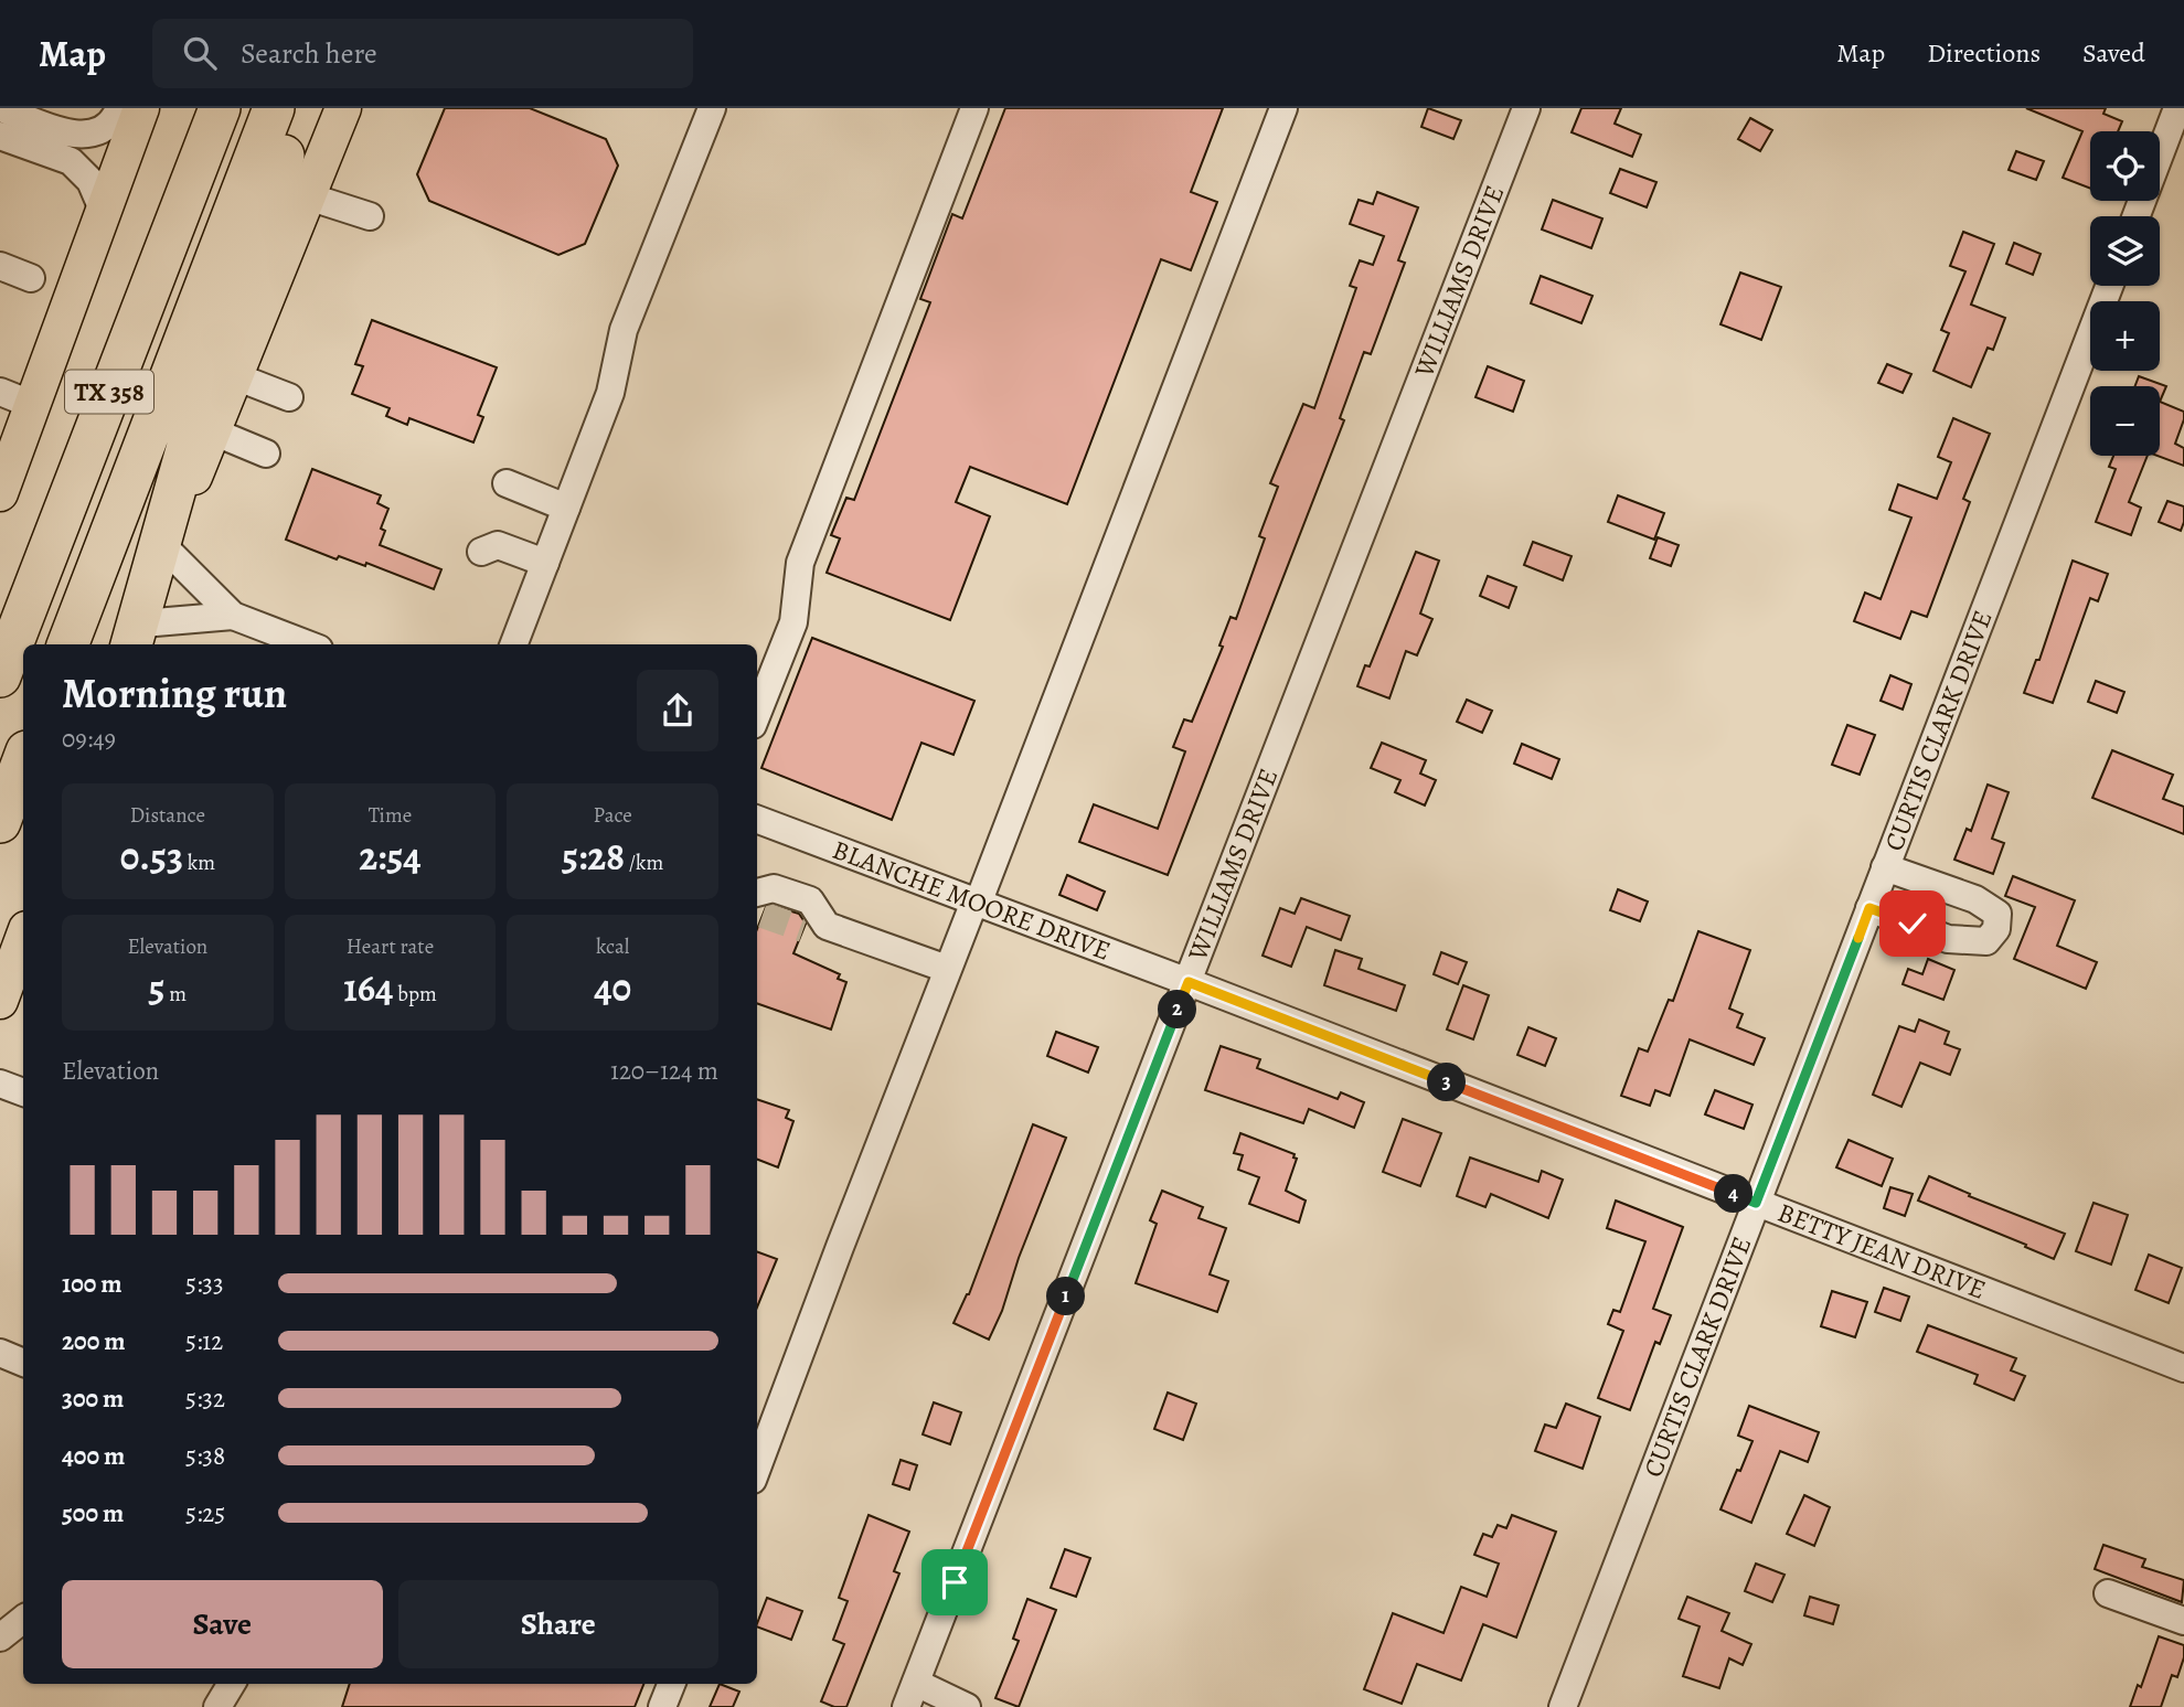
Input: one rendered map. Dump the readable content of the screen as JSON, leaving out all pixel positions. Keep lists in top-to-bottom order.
{
  "streets": {
    "highway": ["TX 358"],
    "street": [
      "WILLIAMS DRIVE",
      "CURTIS CLARK DRIVE",
      "BLANCHE MOORE DRIVE",
      "BETTY JEAN DRIVE"
    ]
  },
  "crossings": [
    ["WILLIAMS DRIVE", "BLANCHE MOORE DRIVE"],
    ["WILLIAMS DRIVE", "BETTY JEAN DRIVE"],
    ["CURTIS CLARK DRIVE", "BETTY JEAN DRIVE"],
    ["BLANCHE MOORE DRIVE", "BETTY JEAN DRIVE"]
  ],
  "page": {
    "header": "Map",
    "search": "Search here",
    "nav": ["Map", "Directions", "Saved"],
    "map_buttons": ["+", "−"],
    "heading": ["Morning run", "09:49"],
    "stats": [
      ["Distance", "0.53 km"],
      ["Time", "2:54"],
      ["Pace", "5:28 /km"],
      ["Elevation", "5 m"],
      ["Heart rate", "164 bpm"],
      ["kcal", "40"]
    ],
    "pins": [
      "2",
      "3",
      "4",
      "1"
    ],
    "chart": ["Elevation", "120–124 m"],
    "list": [
      {
        "name": "100 m",
        "note": "5:33"
      },
      {
        "name": "200 m",
        "note": "5:12"
      },
      {
        "name": "300 m",
        "note": "5:32"
      },
      {
        "name": "400 m",
        "note": "5:38"
      },
      {
        "name": "500 m",
        "note": "5:25"
      }
    ],
    "buttons": ["Save", "Share"]
  }
}
